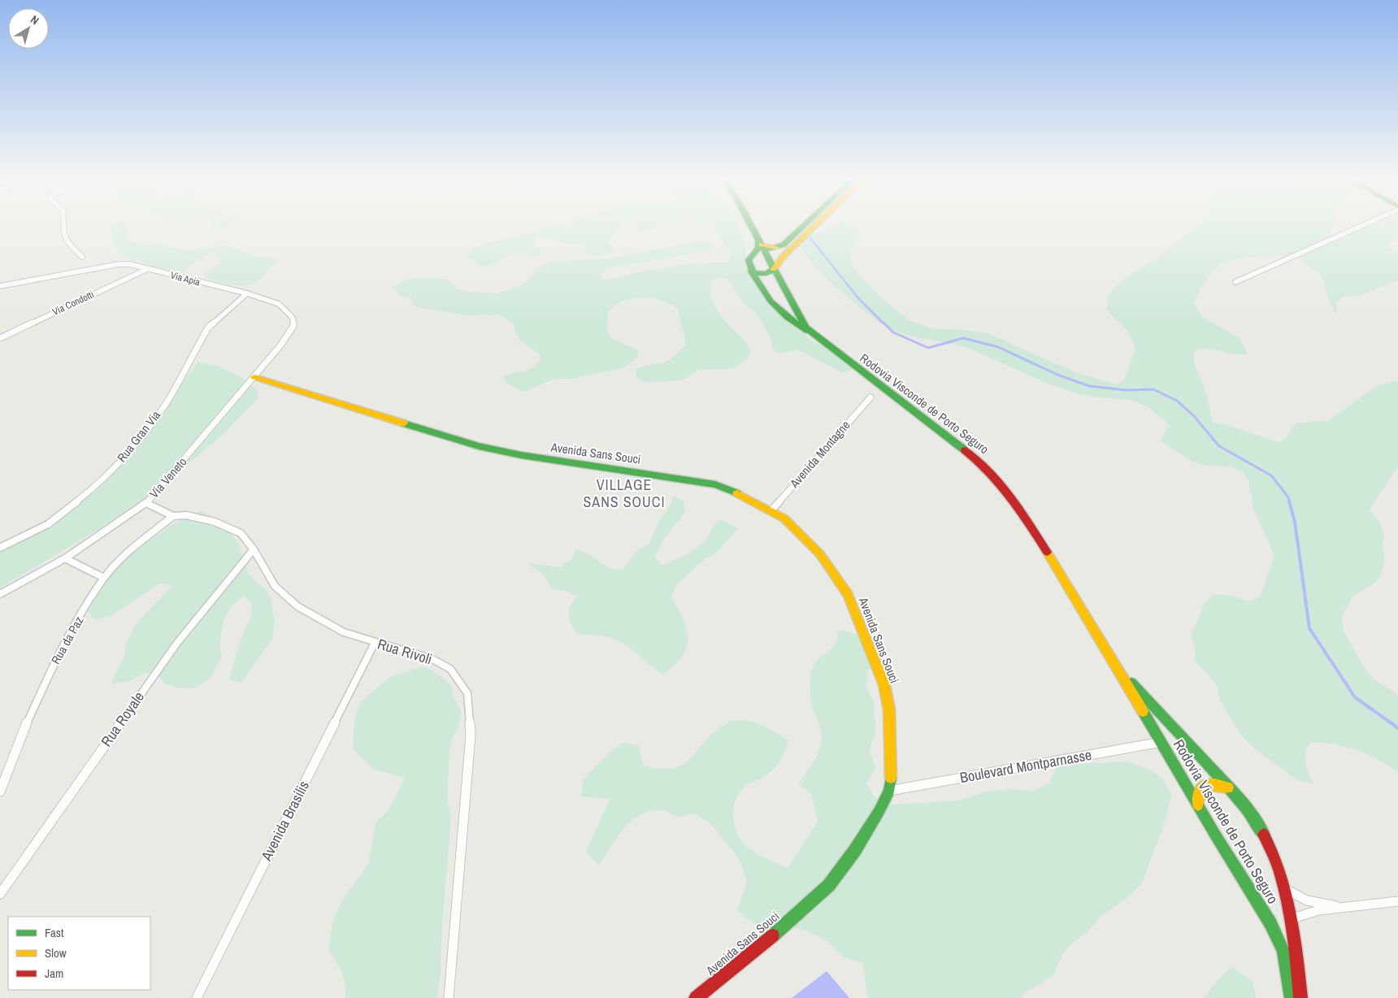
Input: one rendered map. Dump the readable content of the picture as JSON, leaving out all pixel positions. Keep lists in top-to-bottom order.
{
  "streets": {
    "main road": ["Rodovia Visconde de Porto Seguro", "Avenida Sans Souci"],
    "street": [
      "Via Apia",
      "Via Condotti",
      "Rua Gran Via",
      "Avenida Montagne",
      "Via Veneto",
      "Rua da Paz",
      "Rua Rivoli",
      "Rua Royale",
      "Boulevard Montparnasse",
      "Avenida Brasilis"
    ]
  },
  "crossings": [
    ["Via Apia", "Via Condotti"],
    ["Via Apia", "Rua Gran Via"],
    ["Via Apia", "Avenida Sans Souci"],
    ["Via Apia", "Via Veneto"],
    ["Rodovia Visconde de Porto Seguro", "Boulevard Montparnasse"],
    ["Avenida Sans Souci", "Avenida Montagne"],
    ["Avenida Sans Souci", "Via Veneto"],
    ["Avenida Sans Souci", "Boulevard Montparnasse"],
    ["Via Veneto", "Rua Rivoli"],
    ["Rua da Paz", "Rua Rivoli"],
    ["Rua Rivoli", "Rua Royale"],
    ["Rua Rivoli", "Avenida Brasilis"]
  ],
  "districts": ["VILLAGE SANS SOUCI"],
  "legend": ["Fast", "Slow", "Jam"],
  "north": "top right"
}
